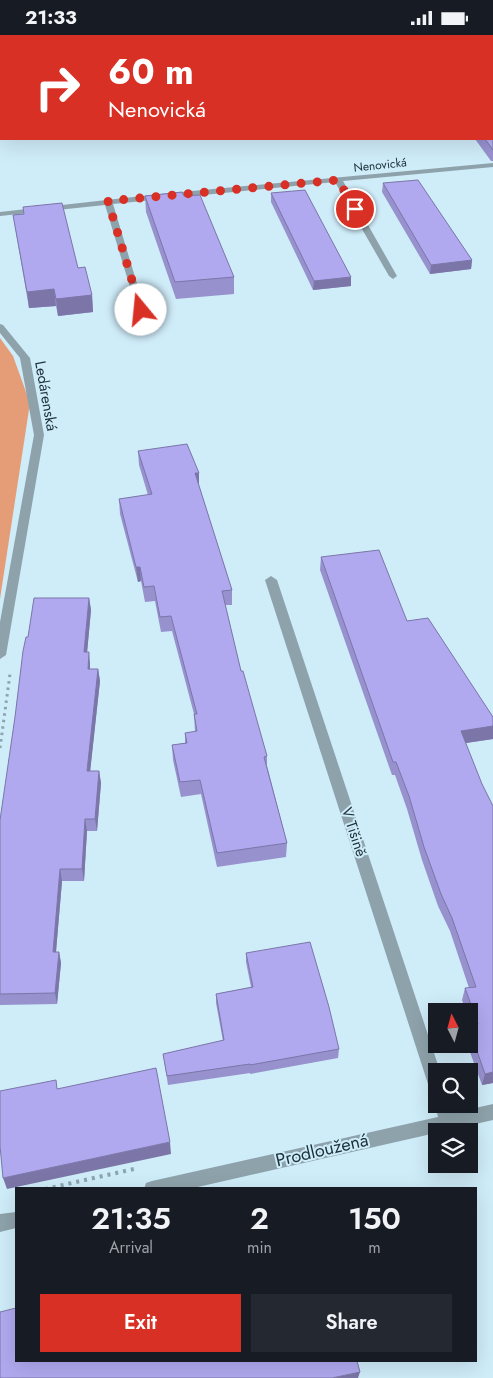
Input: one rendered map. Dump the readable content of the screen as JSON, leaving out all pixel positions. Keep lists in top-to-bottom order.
{
  "streets": {
    "street": [
      "Nenovická",
      "Ledárenská",
      "V Tišině",
      "Prodloužená"
    ]
  },
  "north": "top",
  "page": {
    "status": "21:33",
    "turn": ["60 m", "Nenovická"],
    "eta": [
      "21:35",
      "Arrival",
      "2",
      "min",
      "150",
      "m"
    ],
    "buttons": ["Exit", "Share"]
  }
}
